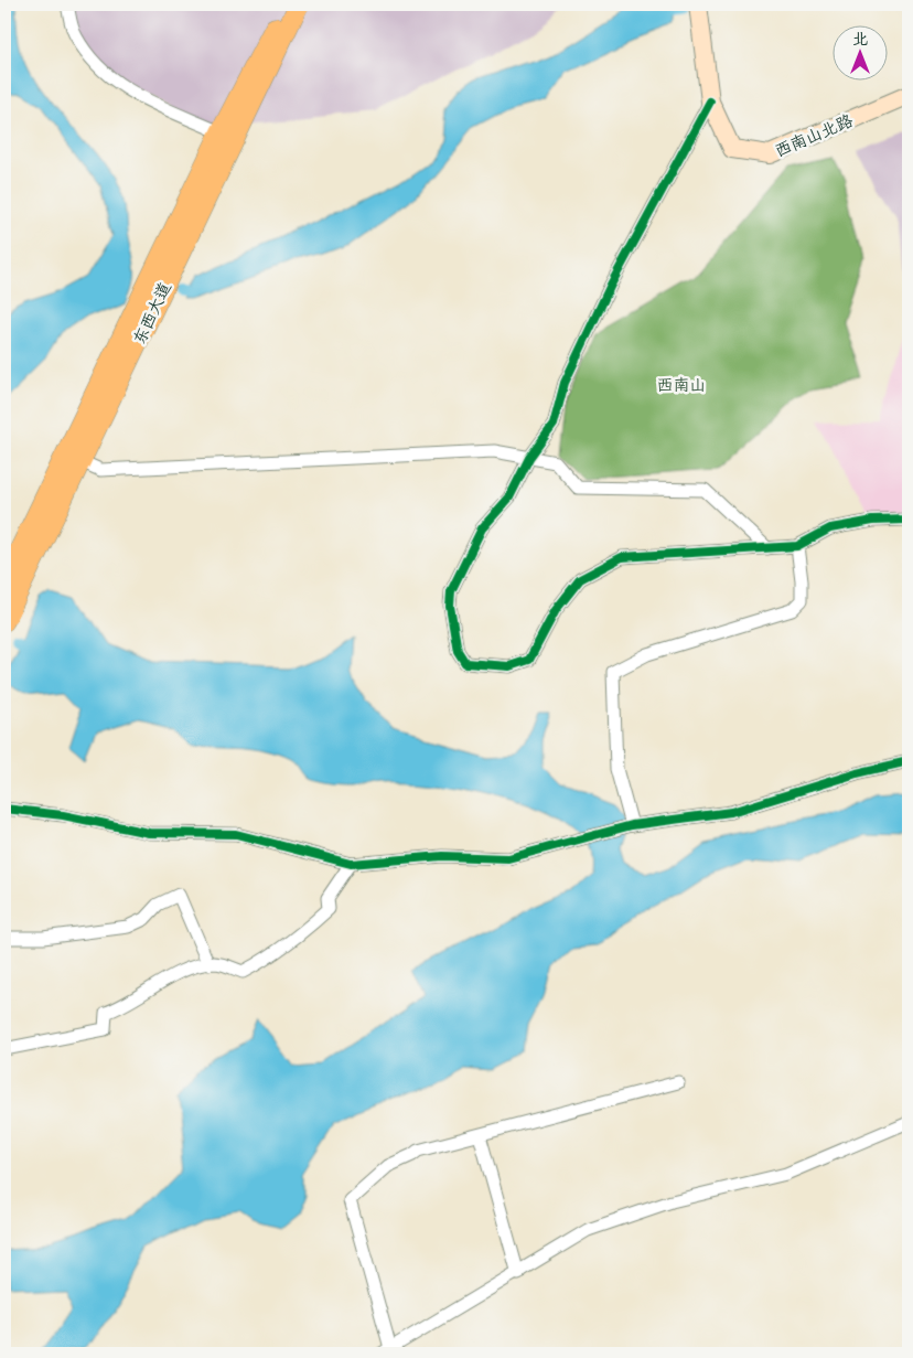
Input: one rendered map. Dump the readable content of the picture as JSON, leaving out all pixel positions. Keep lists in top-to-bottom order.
{
  "streets": {
    "main road": ["东西大道"],
    "street": ["西南山北路"]
  },
  "parks": ["西南山"],
  "north": "top"
}
